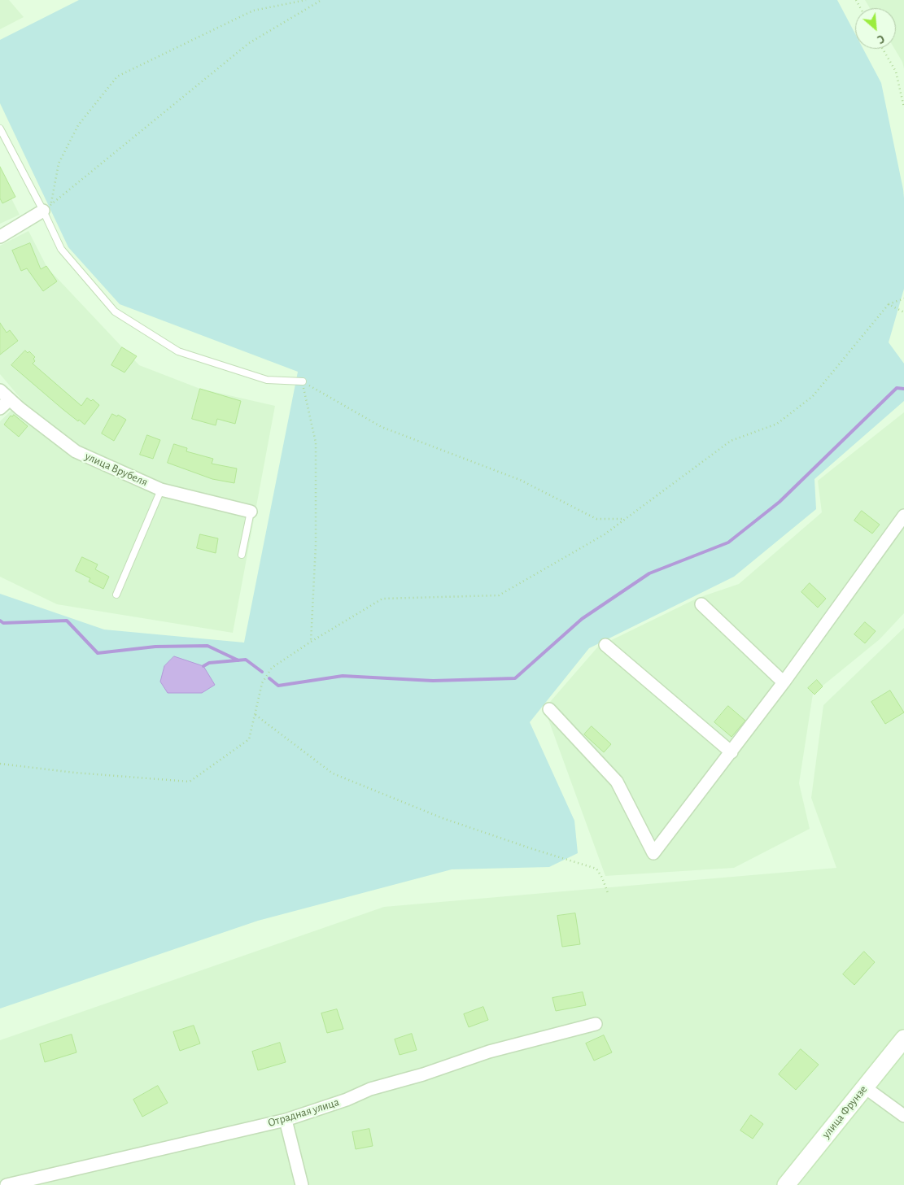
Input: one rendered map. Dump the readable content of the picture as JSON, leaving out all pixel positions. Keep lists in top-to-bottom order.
{
  "streets": {
    "street": ["улица Врубеля", "улица Фрунзе", "Отрадная улица"]
  },
  "north": "bottom right"
}
